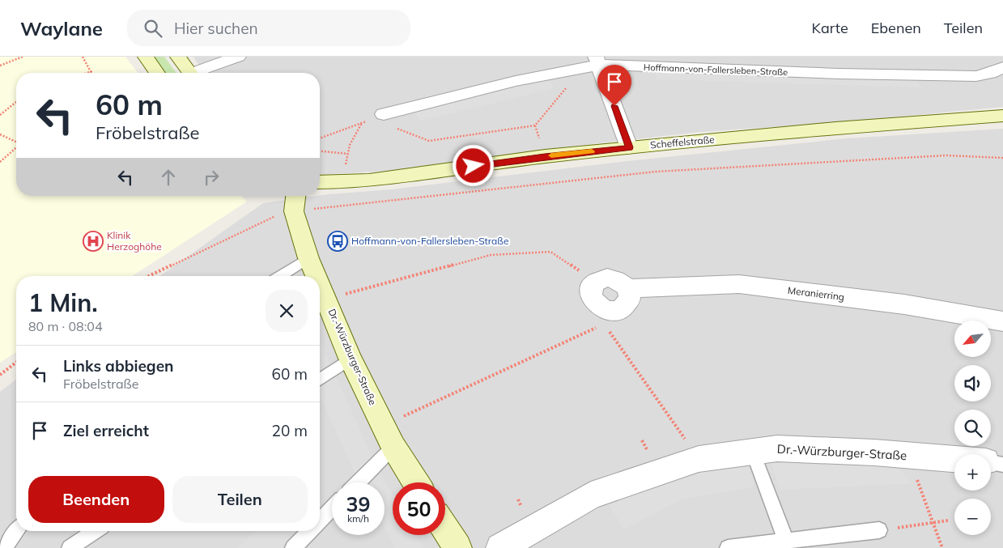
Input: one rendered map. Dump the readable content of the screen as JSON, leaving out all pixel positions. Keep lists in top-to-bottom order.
{
  "streets": {
    "main road": ["Scheffelstraße", "Dr.-Würzburger-Straße"],
    "street": ["Hoffmann-von-Fallersleben-Straße", "Meranierring"]
  },
  "places": {
    "hospital": ["Klinik Herzoghöhe"],
    "bus stop": ["Hoffmann-von-Fallersleben-Straße"]
  },
  "north": "bottom left",
  "page": {
    "header": "Waylane",
    "search": "Hier suchen",
    "nav": ["Karte", "Ebenen", "Teilen"],
    "turn": ["60 m", "Fröbelstraße"],
    "heading": ["1 Min.", "80 m · 08:04"],
    "map_buttons": ["+", "−"],
    "list": [
      {
        "name": "Links abbiegen",
        "note": "Fröbelstraße",
        "value": "60 m"
      },
      {
        "name": "Ziel erreicht",
        "value": "20 m"
      }
    ],
    "buttons": ["Beenden", "Teilen"],
    "speed": "39 km/h",
    "limit": "50"
  }
}
